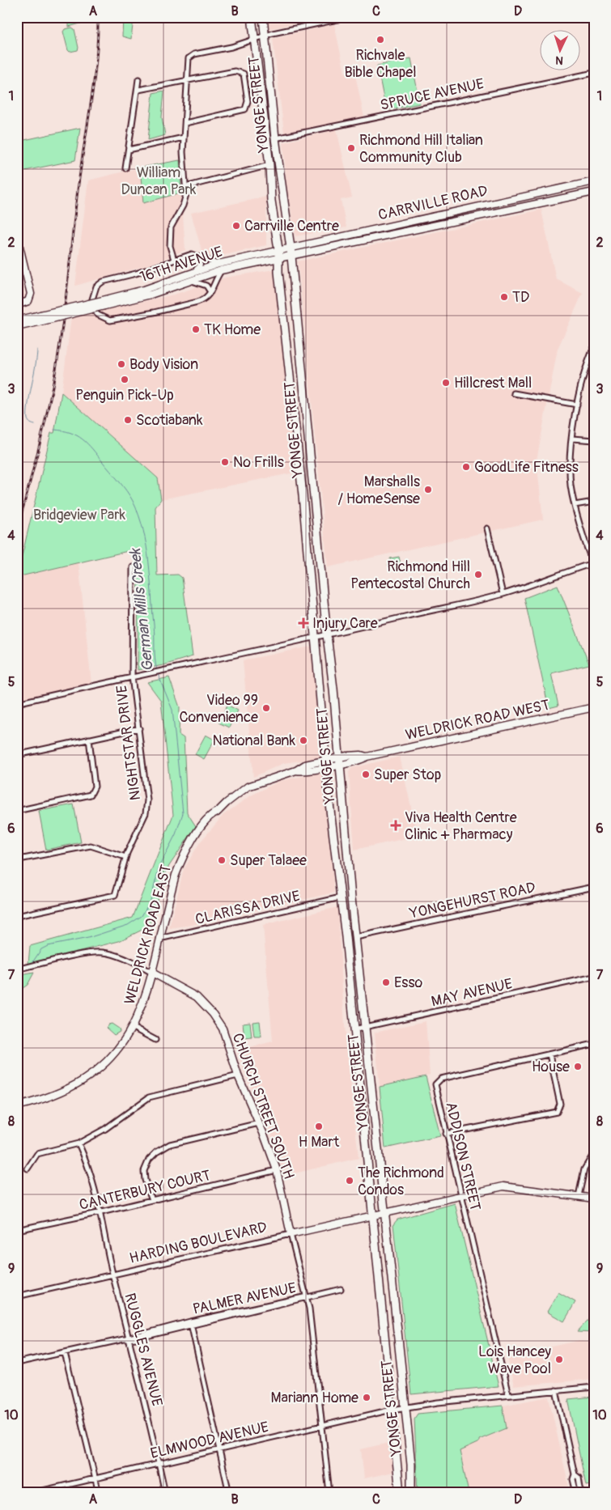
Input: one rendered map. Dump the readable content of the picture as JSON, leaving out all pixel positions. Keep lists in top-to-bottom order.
{
  "streets": {
    "main road": ["YONGE STREET"],
    "street": [
      "SPRUCE AVENUE",
      "CARRVILLE ROAD",
      "16TH AVENUE",
      "WELDRICK ROAD WEST",
      "NIGHTSTAR DRIVE",
      "YONGEHURST ROAD",
      "CLARISSA DRIVE",
      "WELDRICK ROAD EAST",
      "MAY AVENUE",
      "CHURCH STREET SOUTH",
      "ADDISON STREET",
      "CANTERBURY COURT",
      "HARDING BOULEVARD",
      "PALMER AVENUE",
      "RUGGLES AVENUE",
      "ELMWOOD AVENUE"
    ]
  },
  "crossings": [
    ["SPRUCE AVENUE", "YONGE STREET"],
    ["YONGE STREET", "CARRVILLE ROAD"],
    ["YONGE STREET", "16TH AVENUE"],
    ["YONGE STREET", "WELDRICK ROAD WEST"],
    ["YONGE STREET", "YONGEHURST ROAD"],
    ["YONGE STREET", "CLARISSA DRIVE"],
    ["YONGE STREET", "WELDRICK ROAD EAST"],
    ["YONGE STREET", "MAY AVENUE"],
    ["YONGE STREET", "HARDING BOULEVARD"],
    ["YONGE STREET", "ELMWOOD AVENUE"],
    ["CARRVILLE ROAD", "16TH AVENUE"],
    ["WELDRICK ROAD WEST", "WELDRICK ROAD EAST"],
    ["CLARISSA DRIVE", "WELDRICK ROAD EAST"],
    ["WELDRICK ROAD EAST", "CHURCH STREET SOUTH"],
    ["CHURCH STREET SOUTH", "CANTERBURY COURT"],
    ["CHURCH STREET SOUTH", "HARDING BOULEVARD"],
    ["CHURCH STREET SOUTH", "PALMER AVENUE"],
    ["CHURCH STREET SOUTH", "ELMWOOD AVENUE"],
    ["ADDISON STREET", "HARDING BOULEVARD"],
    ["ADDISON STREET", "ELMWOOD AVENUE"],
    ["CANTERBURY COURT", "RUGGLES AVENUE"],
    ["HARDING BOULEVARD", "RUGGLES AVENUE"],
    ["PALMER AVENUE", "RUGGLES AVENUE"],
    ["RUGGLES AVENUE", "ELMWOOD AVENUE"]
  ],
  "water": ["German Mills Creek"],
  "parks": ["William Duncan Park", "Bridgeview Park"],
  "places": {
    "other": [
      "Richvale Bible Chapel",
      "Richmond Hill Italian Community Club",
      "Carrville Centre",
      "TD",
      "TK Home",
      "Body Vision",
      "Penguin Pick-Up",
      "Hillcrest Mall",
      "Scotiabank",
      "No Frills",
      "GoodLife Fitness",
      "Marshalls / HomeSense",
      "Richmond Hill Pentecostal Church",
      "Video 99 Convenience",
      "National Bank",
      "Super Stop",
      "Super Talaee",
      "Esso",
      "House",
      "H Mart",
      "The Richmond Condos",
      "Lois Hancey Wave Pool",
      "Mariann Home"
    ],
    "health": ["Injury Care", "Viva Health Centre Clinic + Pharmacy"]
  },
  "north": "bottom",
  "grid": {
    "columns": [
      "A",
      "B",
      "C",
      "D"
    ],
    "rows": [
      "1",
      "2",
      "3",
      "4",
      "5",
      "6",
      "7",
      "8",
      "9",
      "10"
    ]
  }
}
